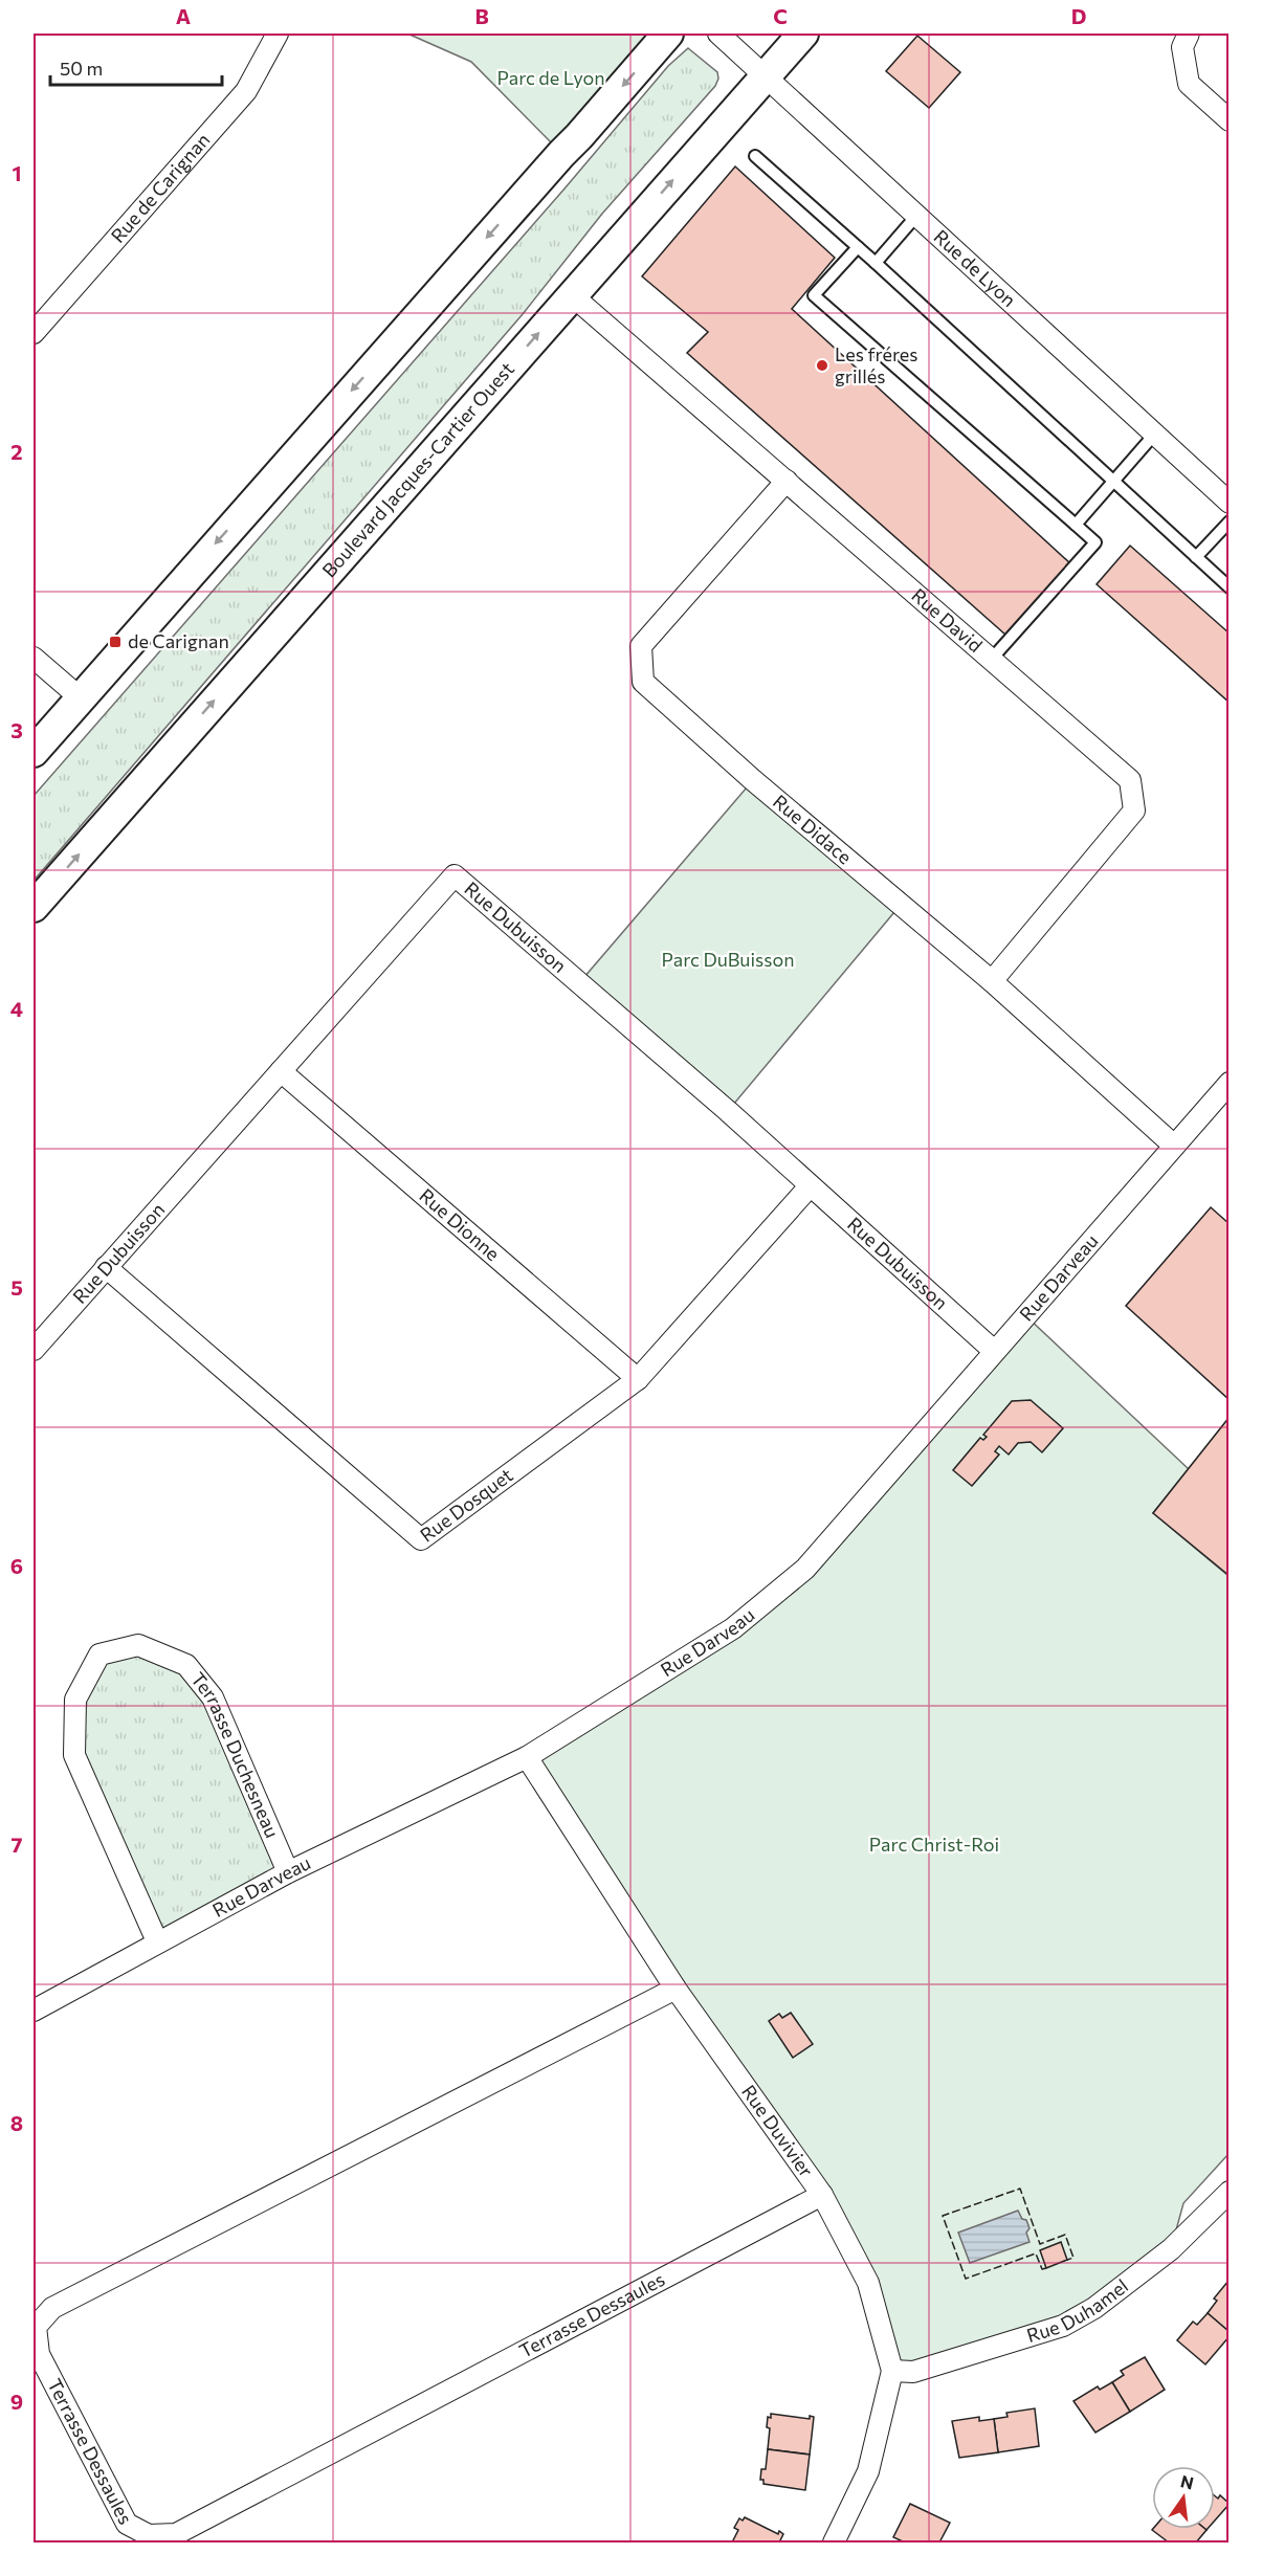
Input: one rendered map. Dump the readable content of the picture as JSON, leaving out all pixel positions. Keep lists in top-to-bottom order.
{
  "streets": {
    "main road": ["Boulevard Jacques-Cartier Ouest"],
    "street": [
      "Rue de Carignan",
      "Rue de Lyon",
      "Rue David",
      "Rue Didace",
      "Rue Dubuisson",
      "Rue Dionne",
      "Rue Darveau",
      "Rue Dosquet",
      "Terrasse Duchesneau",
      "Rue Duvivier",
      "Rue Duhamel",
      "Terrasse Dessaules"
    ]
  },
  "crossings": [
    ["Rue de Lyon", "Boulevard Jacques-Cartier Ouest"],
    ["Boulevard Jacques-Cartier Ouest", "Rue David"],
    ["Rue David", "Rue Didace"],
    ["Rue Didace", "Rue Darveau"],
    ["Rue Dubuisson", "Rue Dionne"],
    ["Rue Dubuisson", "Rue Darveau"],
    ["Rue Dubuisson", "Rue Dosquet"],
    ["Rue Dionne", "Rue Dosquet"],
    ["Rue Darveau", "Terrasse Duchesneau"],
    ["Rue Darveau", "Rue Duvivier"],
    ["Rue Duvivier", "Rue Duhamel"],
    ["Rue Duvivier", "Terrasse Dessaules"]
  ],
  "parks": ["Parc de Lyon", "Parc DuBuisson", "Parc Christ-Roi"],
  "places": {
    "other": ["Les fréres grillés"],
    "transit": ["de Carignan"]
  },
  "scale_bar": "50 m",
  "north": "top",
  "grid": {
    "columns": [
      "A",
      "B",
      "C",
      "D"
    ],
    "rows": [
      "1",
      "2",
      "3",
      "4",
      "5",
      "6",
      "7",
      "8",
      "9"
    ]
  }
}
